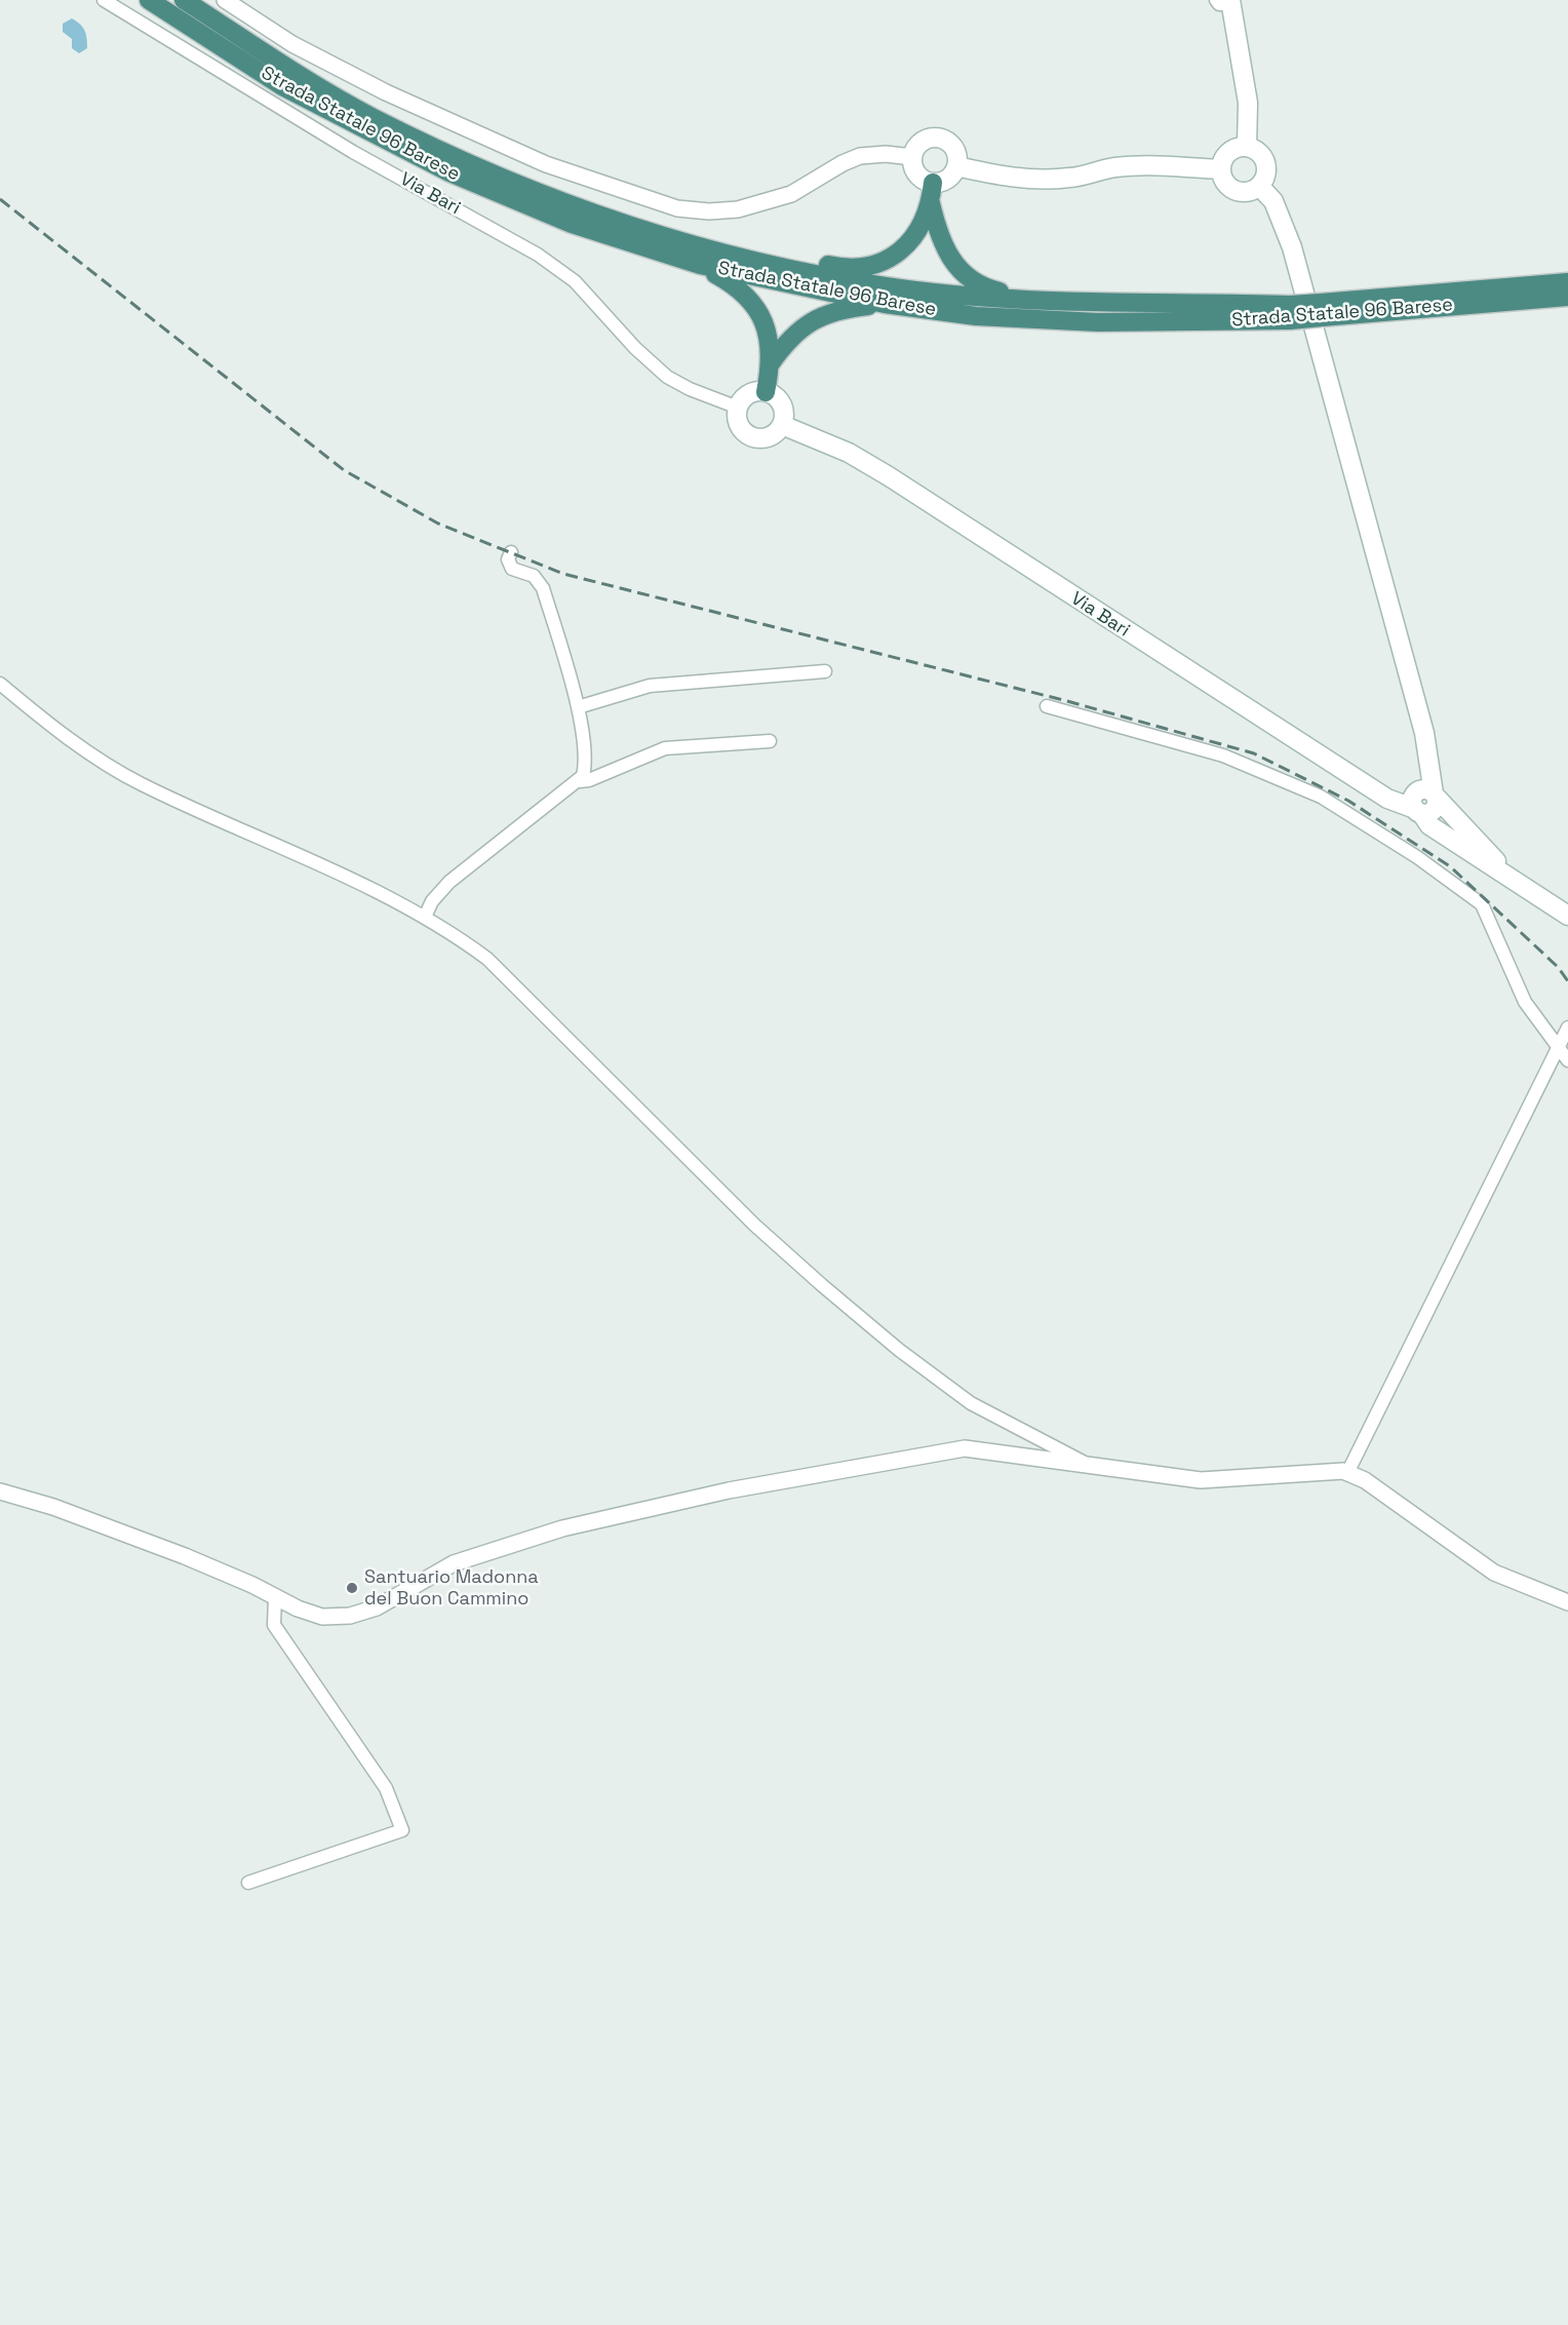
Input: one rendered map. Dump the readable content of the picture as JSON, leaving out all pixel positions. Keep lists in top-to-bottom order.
{
  "streets": {
    "highway": ["Strada Statale 96 Barese"],
    "main road": ["Via Bari"]
  },
  "places": ["Santuario Madonna del Buon Cammino"]
}
